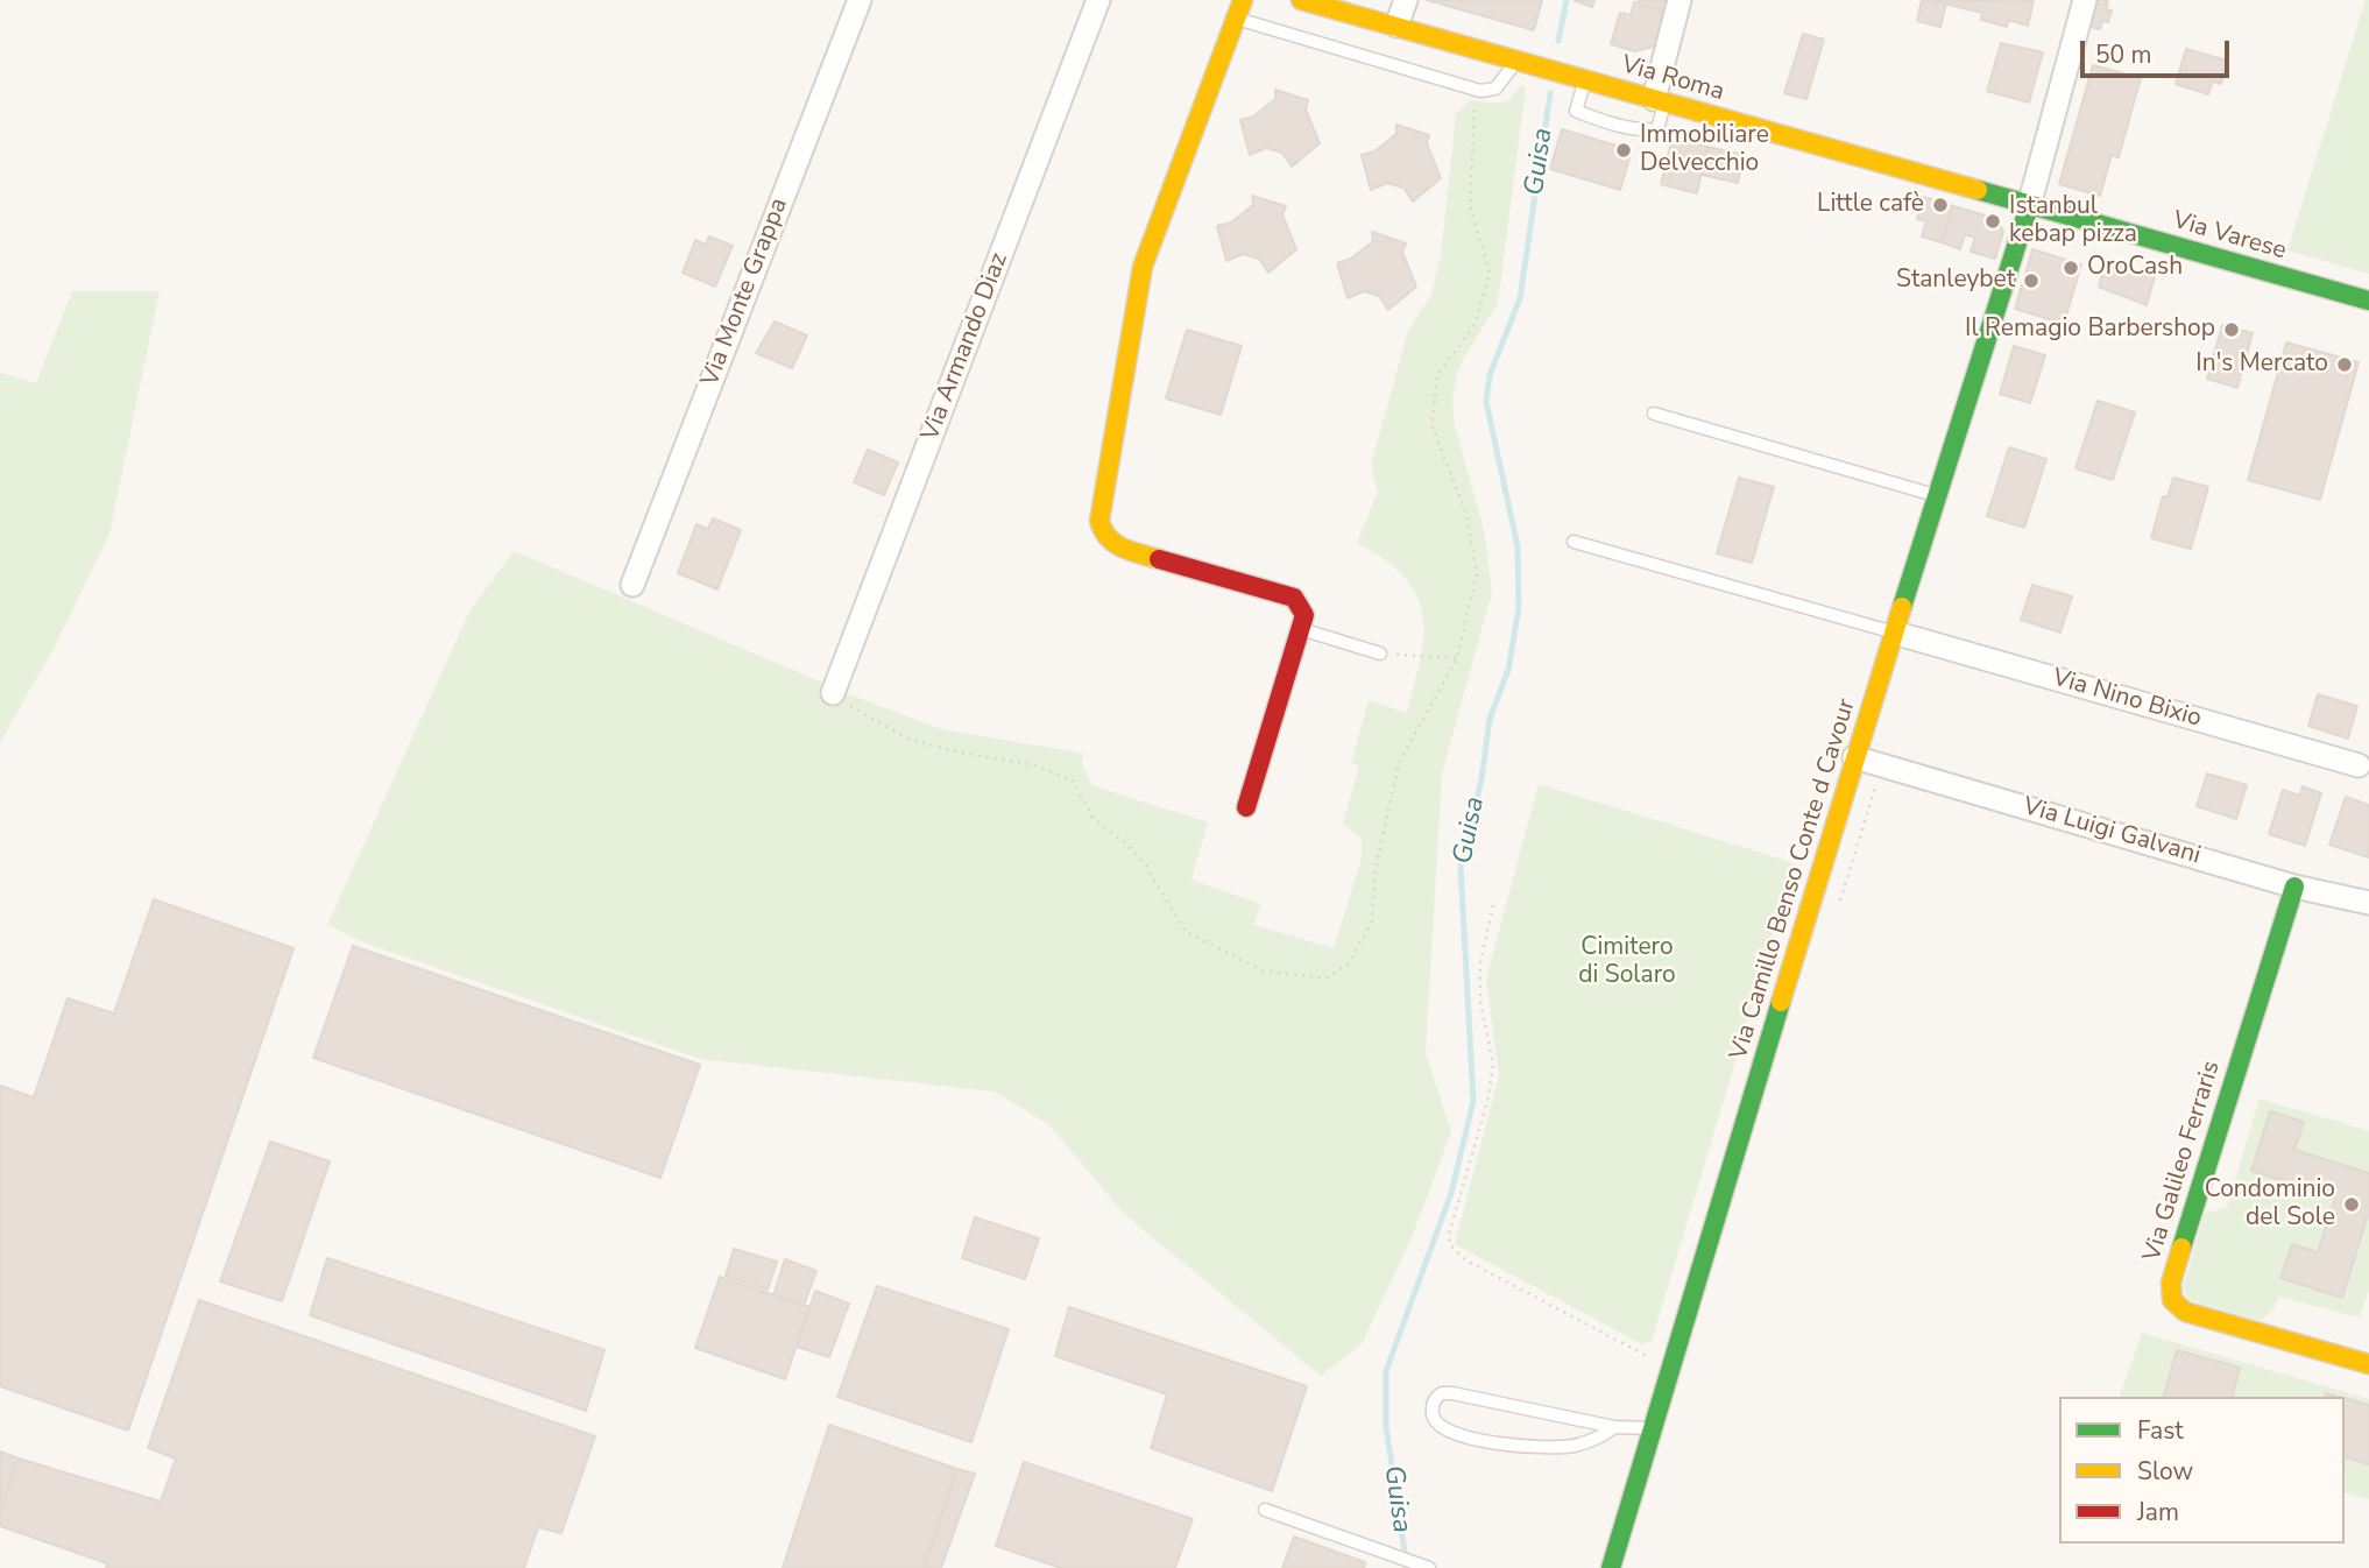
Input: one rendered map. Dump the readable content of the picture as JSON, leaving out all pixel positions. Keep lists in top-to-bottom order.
{
  "streets": {
    "street": [
      "Via Roma",
      "Via Varese",
      "Via Monte Grappa",
      "Via Armando Diaz",
      "Via Nino Bixio",
      "Via Luigi Galvani",
      "Via Camillo Benso Conte d Cavour",
      "Via Galileo Ferraris"
    ]
  },
  "crossings": [
    ["Via Roma", "Via Varese"],
    ["Via Roma", "Via Camillo Benso Conte d Cavour"],
    ["Via Varese", "Via Camillo Benso Conte d Cavour"],
    ["Via Nino Bixio", "Via Camillo Benso Conte d Cavour"],
    ["Via Luigi Galvani", "Via Camillo Benso Conte d Cavour"],
    ["Via Luigi Galvani", "Via Galileo Ferraris"]
  ],
  "water": ["Guisa"],
  "parks": ["Cimitero di Solaro"],
  "places": [
    "Immobiliare Delvecchio",
    "Little cafè",
    "Istanbul kebap pizza",
    "OroCash",
    "Stanleybet",
    "Il Remagio Barbershop",
    "In's Mercato",
    "Condominio del Sole"
  ],
  "legend": ["Fast", "Slow", "Jam"],
  "scale_bar": "50 m"
}
